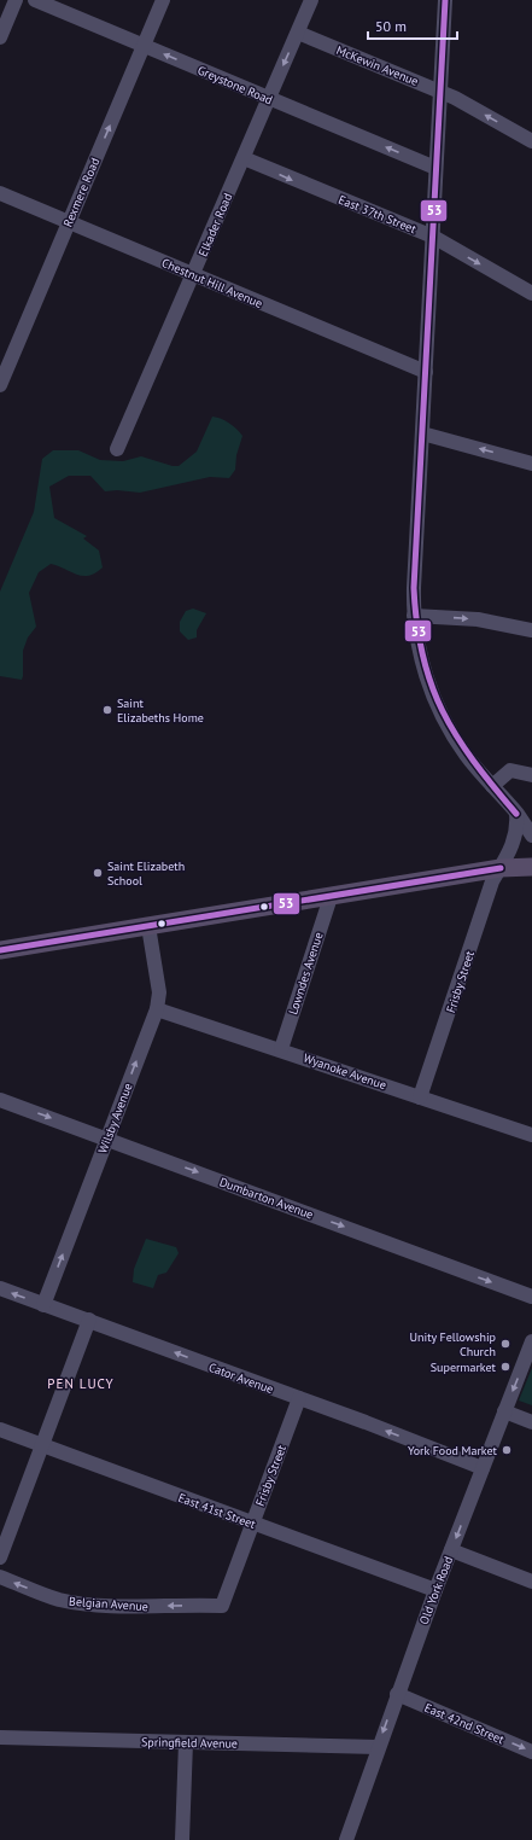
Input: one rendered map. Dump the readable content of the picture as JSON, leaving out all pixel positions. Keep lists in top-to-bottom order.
{
  "streets": {
    "street": [
      "McKewin Avenue",
      "Greystone Road",
      "Rexmere Road",
      "East 37th Street",
      "Elkader Road",
      "Chestnut Hill Avenue",
      "Lowndes Avenue",
      "Frisby Street",
      "Wyanoke Avenue",
      "Wilsby Avenue",
      "Dumbarton Avenue",
      "Cator Avenue",
      "East 41st Street",
      "Old York Road",
      "Belgian Avenue",
      "East 42nd Street",
      "Springfield Avenue"
    ]
  },
  "crossings": [
    ["McKewin Avenue", "Elkader Road"],
    ["Greystone Road", "Rexmere Road"],
    ["Greystone Road", "Elkader Road"],
    ["Rexmere Road", "Chestnut Hill Avenue"],
    ["East 37th Street", "Elkader Road"],
    ["Elkader Road", "Chestnut Hill Avenue"],
    ["Lowndes Avenue", "Wyanoke Avenue"],
    ["Frisby Street", "Wyanoke Avenue"],
    ["Frisby Street", "Cator Avenue"],
    ["Frisby Street", "East 41st Street"],
    ["Frisby Street", "Belgian Avenue"],
    ["Wyanoke Avenue", "Wilsby Avenue"],
    ["Wilsby Avenue", "Dumbarton Avenue"],
    ["Wilsby Avenue", "Cator Avenue"],
    ["Cator Avenue", "Old York Road"],
    ["East 41st Street", "Old York Road"],
    ["Old York Road", "East 42nd Street"],
    ["Old York Road", "Springfield Avenue"]
  ],
  "one_way": [
    "McKewin Avenue",
    "Greystone Road",
    "Rexmere Road",
    "East 37th Street",
    "Wilsby Avenue",
    "Dumbarton Avenue",
    "Cator Avenue",
    "Old York Road",
    "Belgian Avenue",
    "East 42nd Street"
  ],
  "districts": ["PEN LUCY"],
  "places": [
    "Saint Elizabeths Home",
    "Saint Elizabeth School",
    "Unity Fellowship Church",
    "Supermarket",
    "York Food Market"
  ],
  "lines": ["transit line 53"],
  "scale_bar": "50 m"
}
